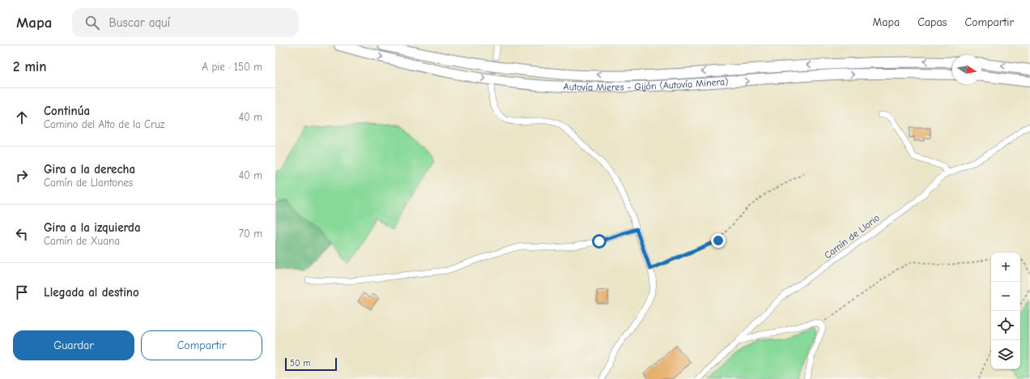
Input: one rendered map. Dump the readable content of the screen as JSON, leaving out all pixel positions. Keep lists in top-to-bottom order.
{
  "streets": {
    "highway": ["Autovía Mieres - Gijón (Autovía Minera)"],
    "street": ["Camín de Llorio"]
  },
  "scale_bar": "50 m",
  "north": "right",
  "page": {
    "header": "Mapa",
    "search": "Buscar aquí",
    "nav": ["Mapa", "Capas", "Compartir"],
    "heading": ["2 min", "A pie · 150 m"],
    "list": [
      ["Continúa", "Camino del Alto de la Cruz", "40 m"],
      ["Gira a la derecha", "Camín de Llantones", "40 m"],
      ["Gira a la izquierda", "Camín de Xuana", "70 m"],
      "Llegada al destino"
    ],
    "map_buttons": ["+", "−"],
    "buttons": ["Guardar", "Compartir"],
    "scale": "50 m"
  }
}
